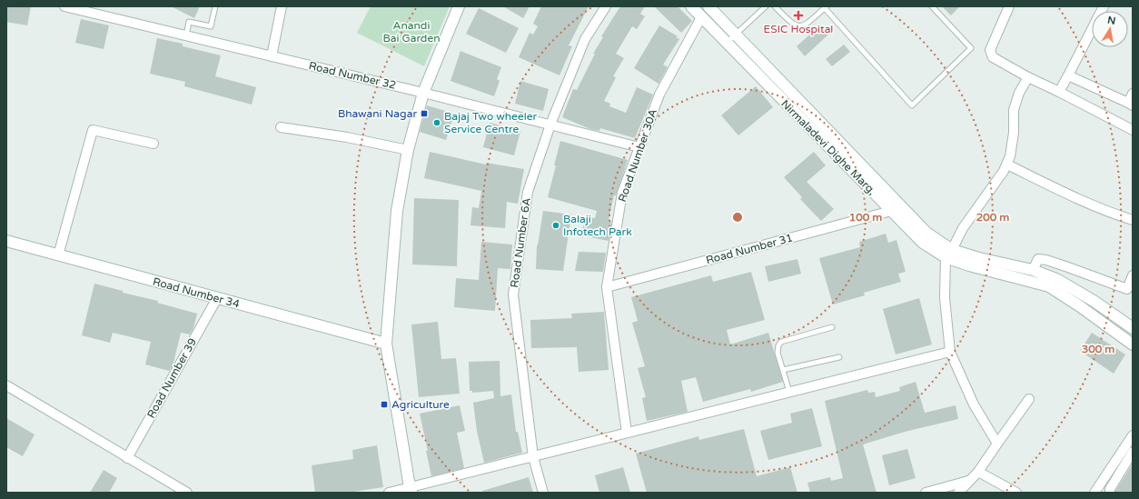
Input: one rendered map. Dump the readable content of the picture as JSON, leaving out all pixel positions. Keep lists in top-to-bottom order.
{
  "streets": {
    "main road": ["Nirmaladevi Dighe Marg,", "Road Number 34"],
    "street": [
      "Road Number 32",
      "Road Number 30A",
      "Road Number 6A",
      "Road Number 31",
      "Road Number 39"
    ]
  },
  "crossings": [
    ["Road Number 32", "Road Number 30A"],
    ["Road Number 32", "Road Number 6A"],
    ["Nirmaladevi Dighe Marg,", "Road Number 30A"],
    ["Nirmaladevi Dighe Marg,", "Road Number 31"],
    ["Road Number 30A", "Road Number 31"],
    ["Road Number 34", "Road Number 39"]
  ],
  "parks": ["Anandi Bai Garden"],
  "places": {
    "health": ["ESIC Hospital"],
    "transit": ["Bhawani Nagar", "Agriculture"],
    "other": ["Bajaj Two wheeler Service Centre", "Balaji Infotech Park"]
  },
  "north": "top",
  "rings": ["100 m", "200 m", "300 m"]
}
